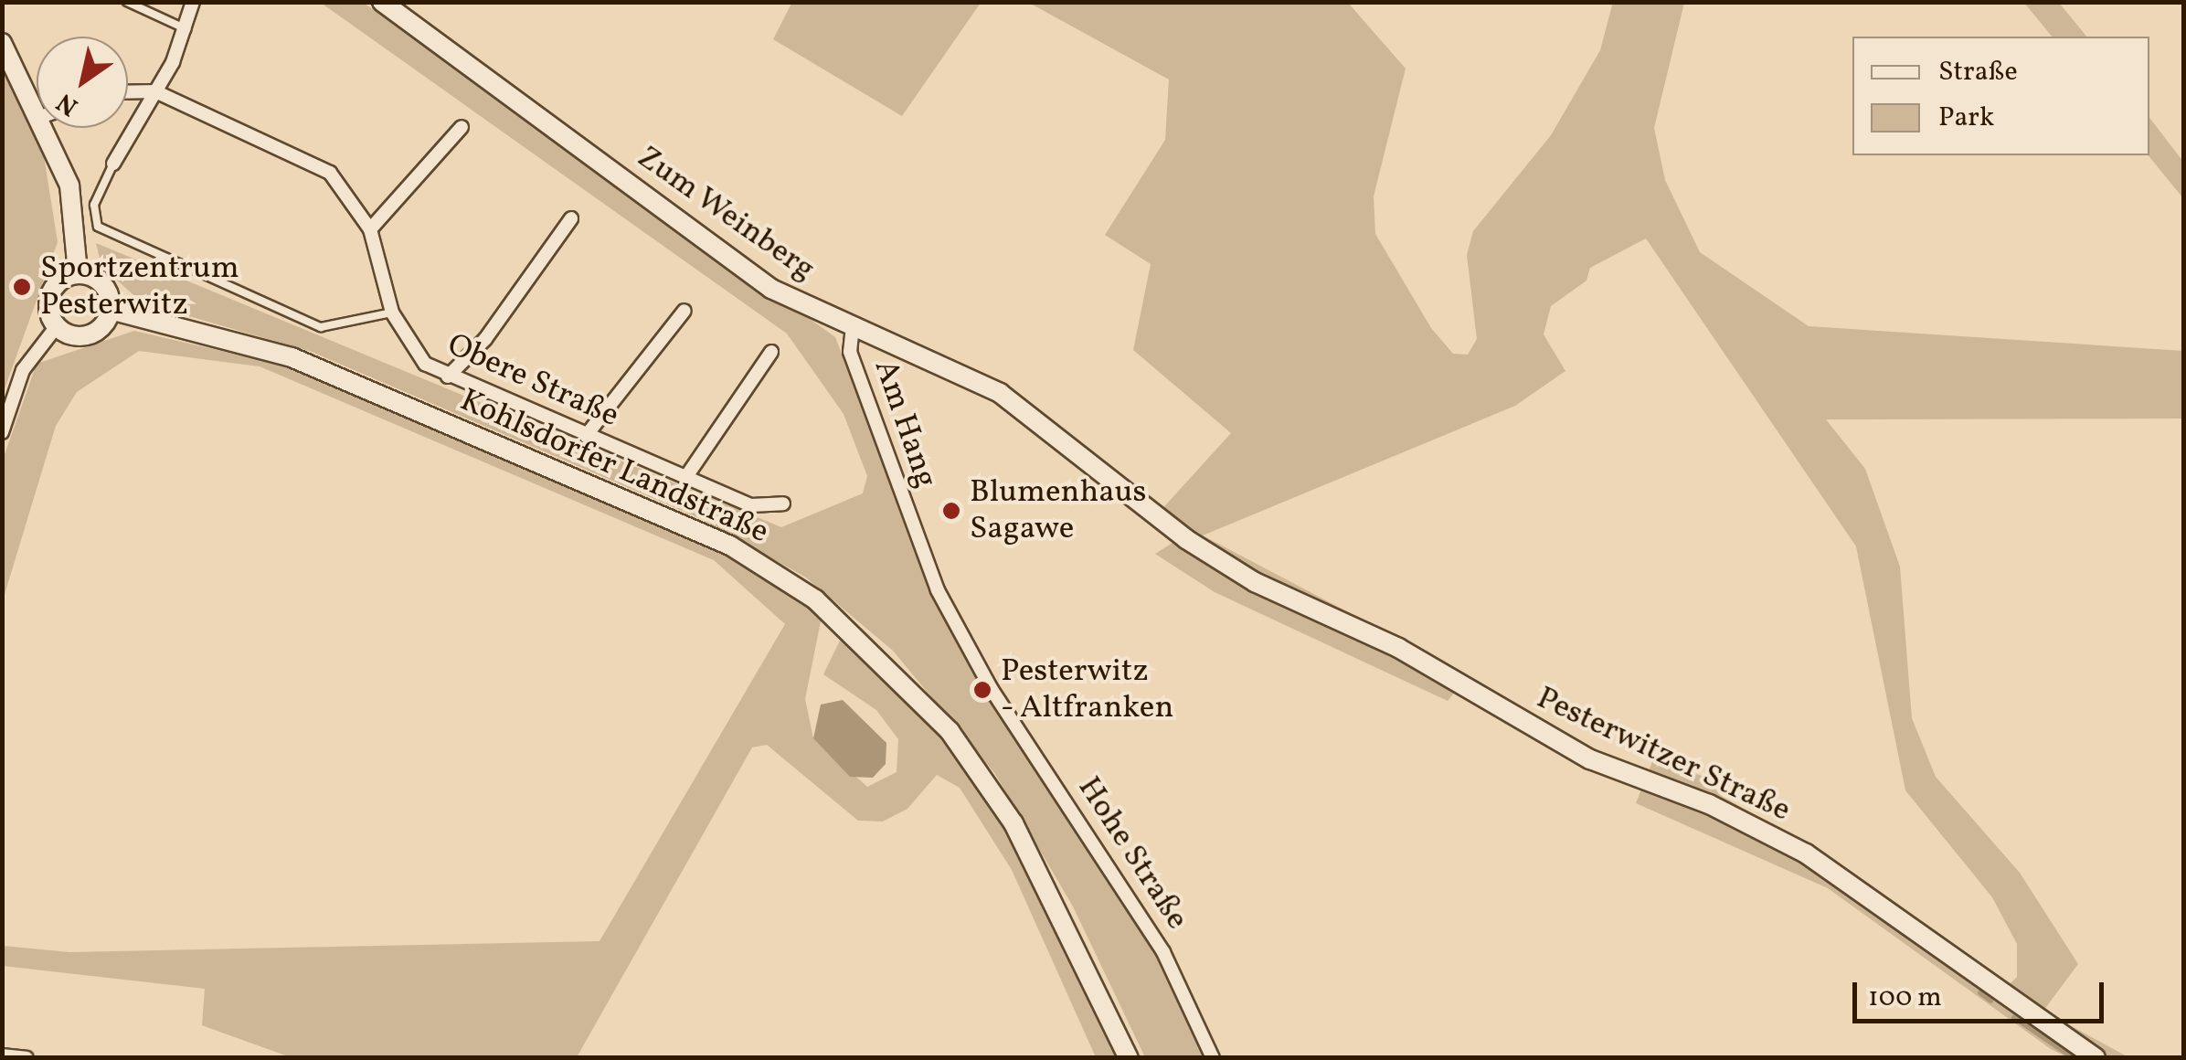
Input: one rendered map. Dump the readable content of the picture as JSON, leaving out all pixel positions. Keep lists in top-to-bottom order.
{
  "streets": {
    "street": [
      "Zum Weinberg",
      "Obere Straße",
      "Am Hang",
      "Kohlsdorfer Landstraße",
      "Pesterwitzer Straße",
      "Hohe Straße"
    ]
  },
  "crossings": [
    ["Zum Weinberg", "Am Hang"],
    ["Zum Weinberg", "Pesterwitzer Straße"],
    ["Am Hang", "Hohe Straße"]
  ],
  "places": ["Sportzentrum Pesterwitz", "Blumenhaus Sagawe", "Pesterwitz - Altfranken"],
  "legend": ["Straße", "Park"],
  "scale_bar": "100 m",
  "north": "bottom left"
}
